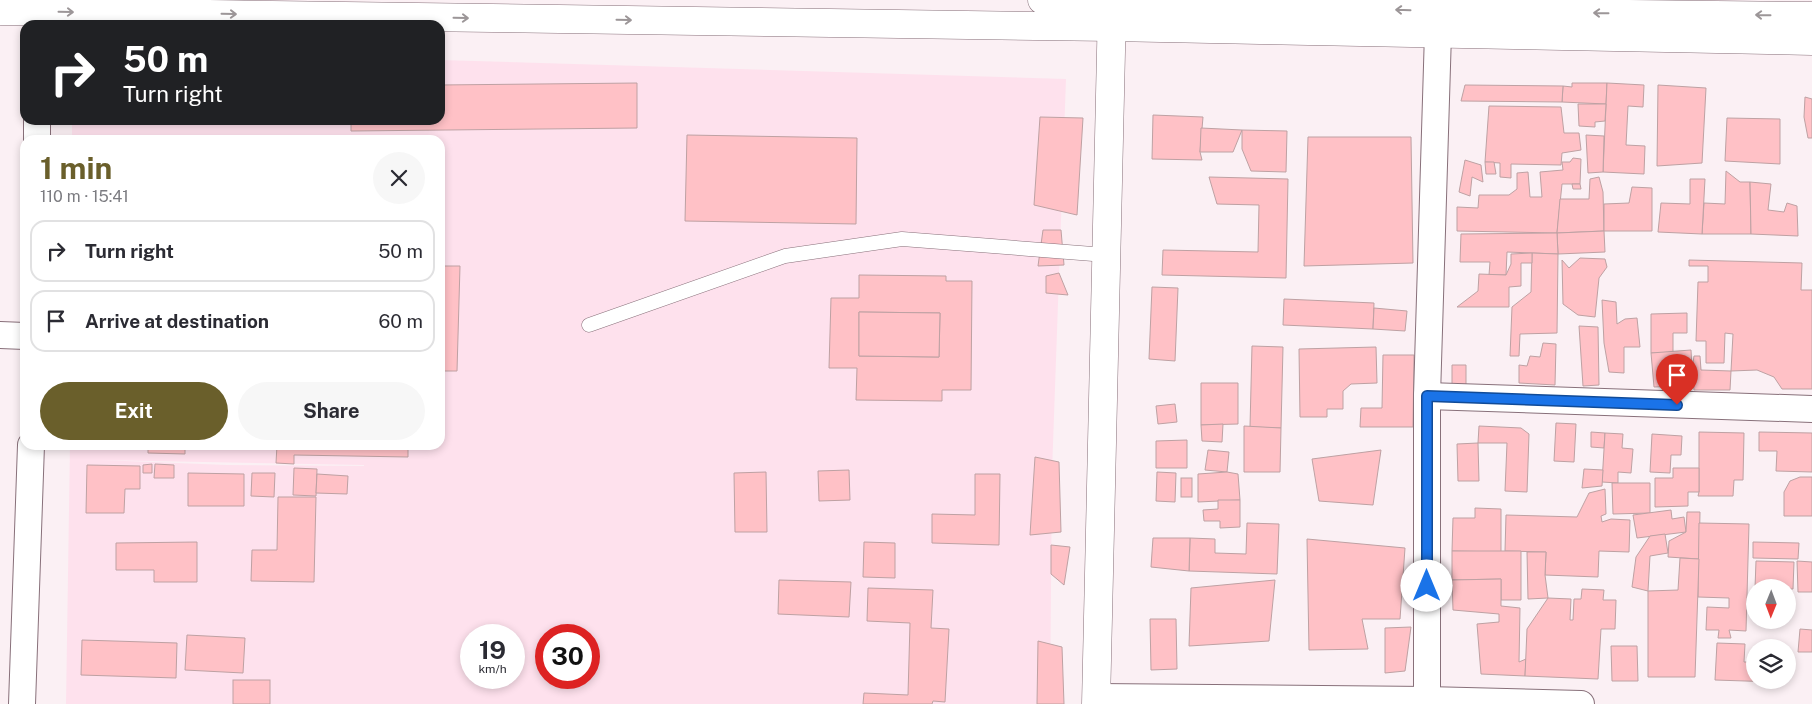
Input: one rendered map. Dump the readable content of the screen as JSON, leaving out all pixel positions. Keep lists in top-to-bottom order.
{
  "north": "bottom",
  "page": {
    "turn": ["50 m", "Turn right"],
    "heading": ["1 min", "110 m · 15:41"],
    "list": [
      {
        "name": "Turn right",
        "value": "50 m"
      },
      {
        "name": "Arrive at destination",
        "value": "60 m"
      }
    ],
    "buttons": ["Exit", "Share"],
    "speed": "19 km/h",
    "limit": "30"
  }
}
